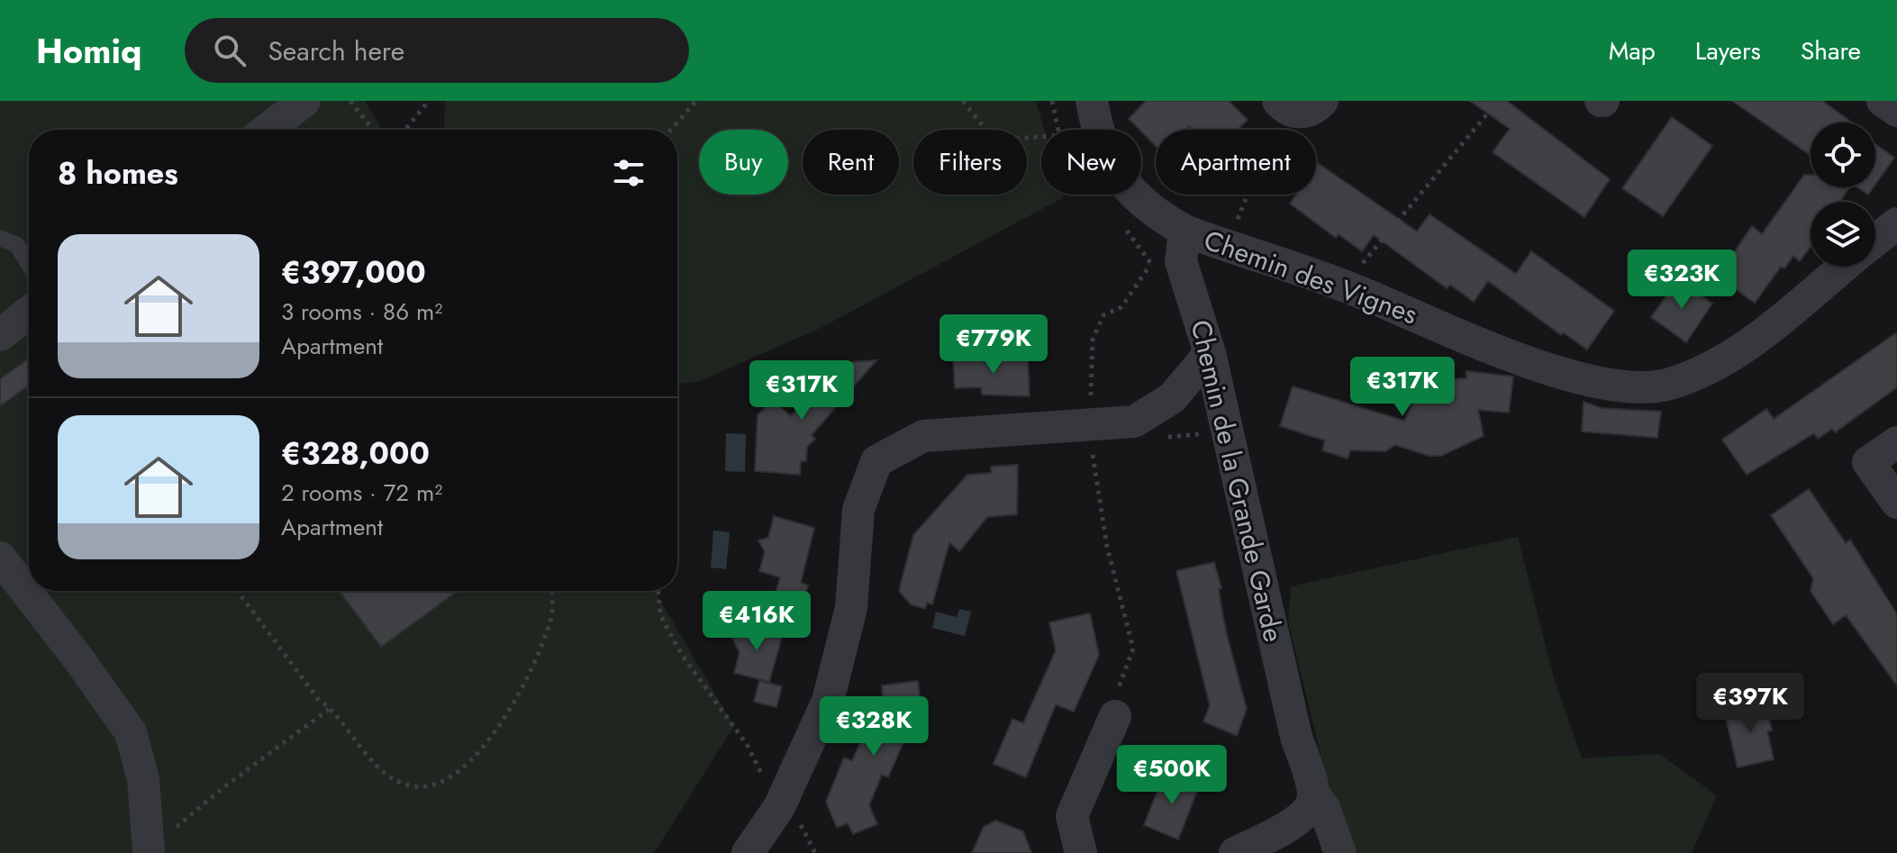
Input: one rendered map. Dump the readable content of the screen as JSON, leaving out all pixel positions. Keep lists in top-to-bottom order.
{
  "streets": {
    "street": ["Chemin des Vignes", "Chemin de la Grande Garde"]
  },
  "crossings": [
    ["Chemin des Vignes", "Chemin de la Grande Garde"]
  ],
  "page": {
    "header": "Homiq",
    "search": "Search here",
    "nav": ["Map", "Layers", "Share"],
    "chip": [
      "Buy",
      "Rent",
      "Filters",
      "New",
      "Apartment"
    ],
    "heading": "8 homes",
    "list": [
      {
        "name": "€397,000",
        "note": "3 rooms · 86 m² · Apartment"
      },
      {
        "name": "€328,000",
        "note": "2 rooms · 72 m² · Apartment"
      }
    ],
    "price": [
      "€323K",
      "€779K",
      "€317K",
      "€317K",
      "€416K",
      "€397K",
      "€328K",
      "€500K"
    ]
  }
}
